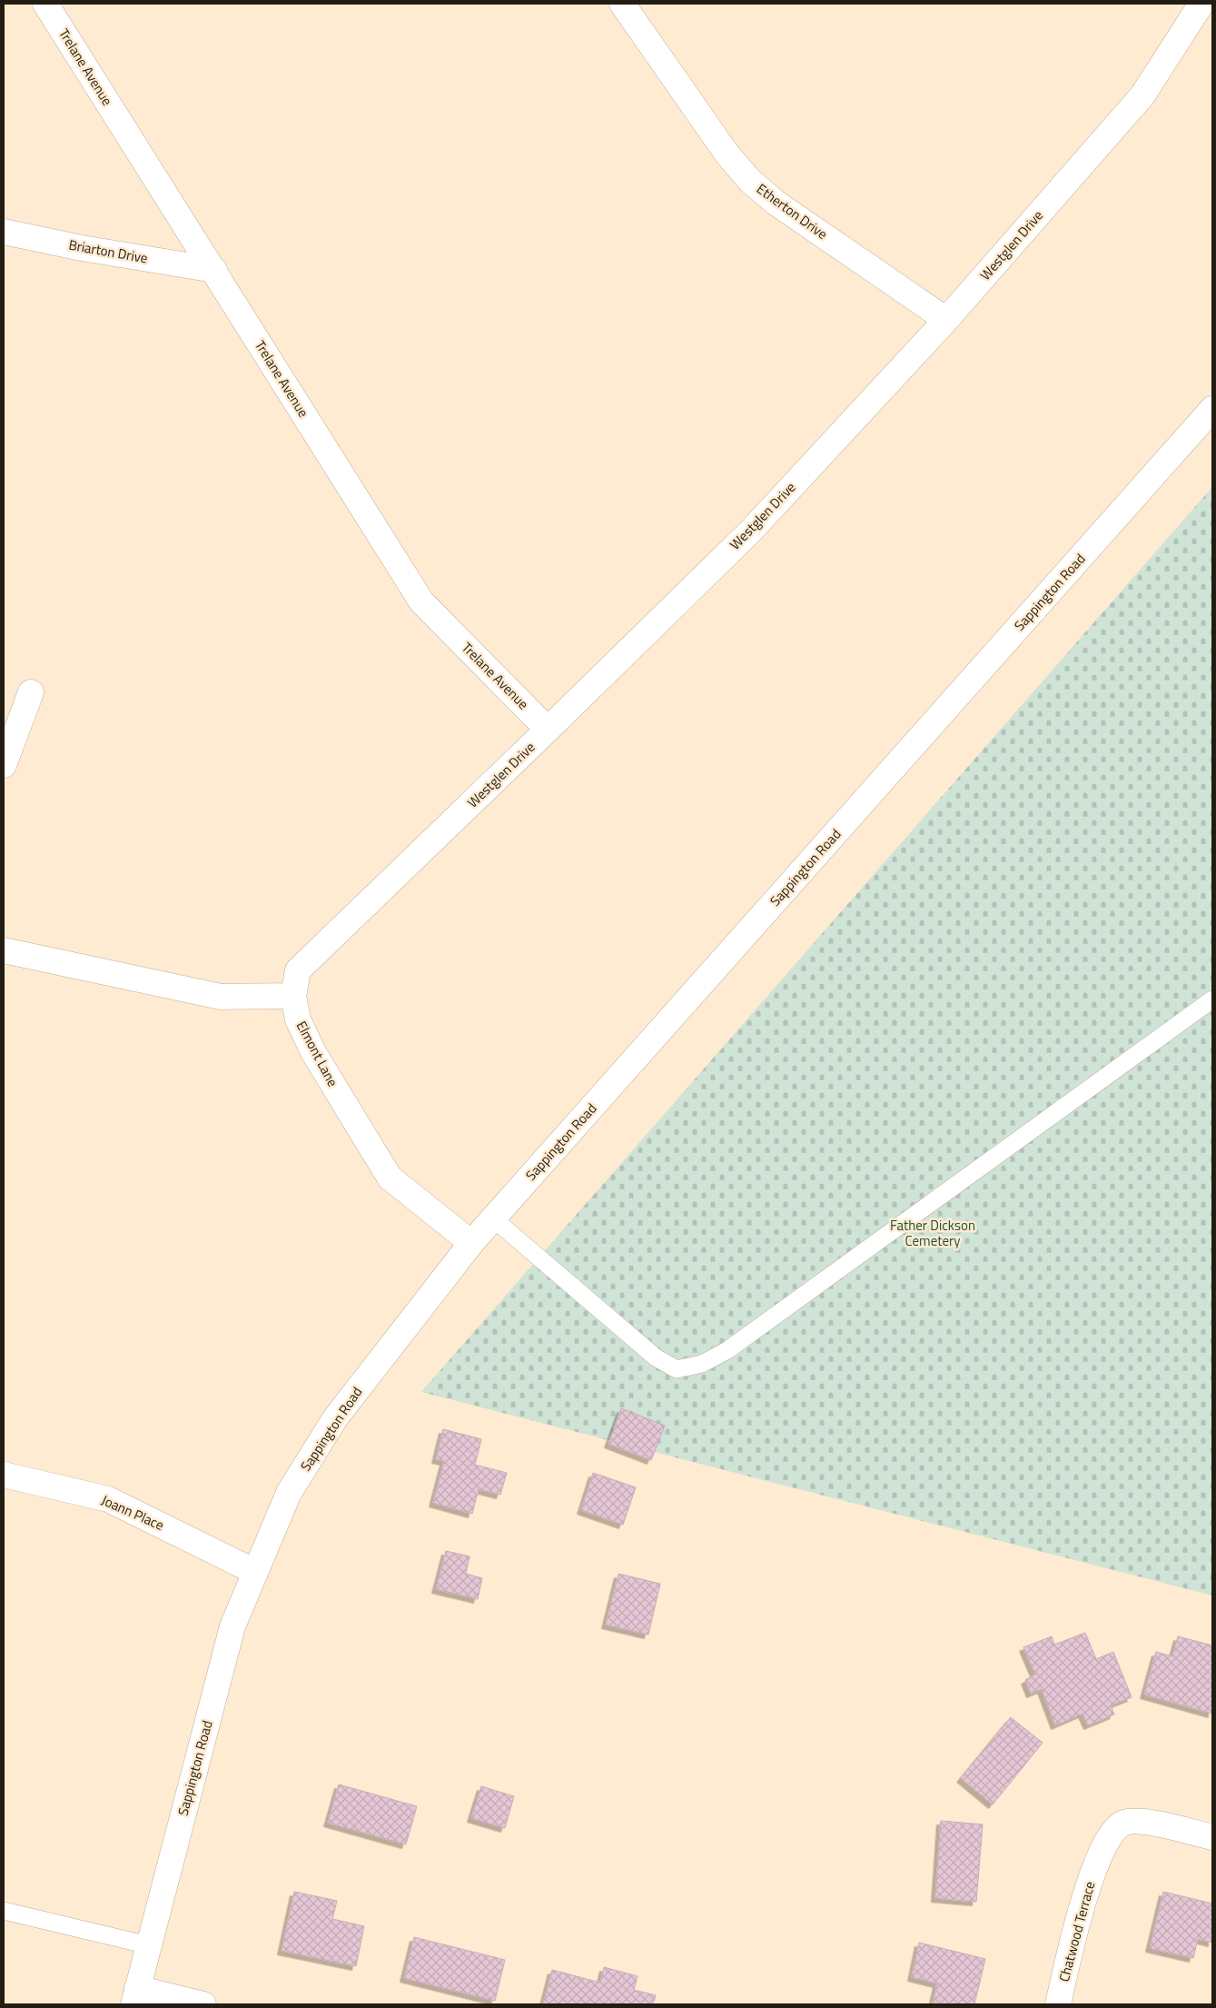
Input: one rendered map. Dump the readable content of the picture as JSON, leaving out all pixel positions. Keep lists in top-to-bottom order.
{
  "streets": {
    "street": [
      "Trelane Avenue",
      "Etherton Drive",
      "Westglen Drive",
      "Briarton Drive",
      "Sappington Road",
      "Elmont Lane",
      "Joann Place",
      "Chatwood Terrace"
    ]
  },
  "crossings": [
    ["Trelane Avenue", "Westglen Drive"],
    ["Trelane Avenue", "Briarton Drive"],
    ["Etherton Drive", "Westglen Drive"],
    ["Westglen Drive", "Elmont Lane"],
    ["Sappington Road", "Elmont Lane"],
    ["Sappington Road", "Joann Place"]
  ],
  "parks": ["Father Dickson Cemetery"]
}
